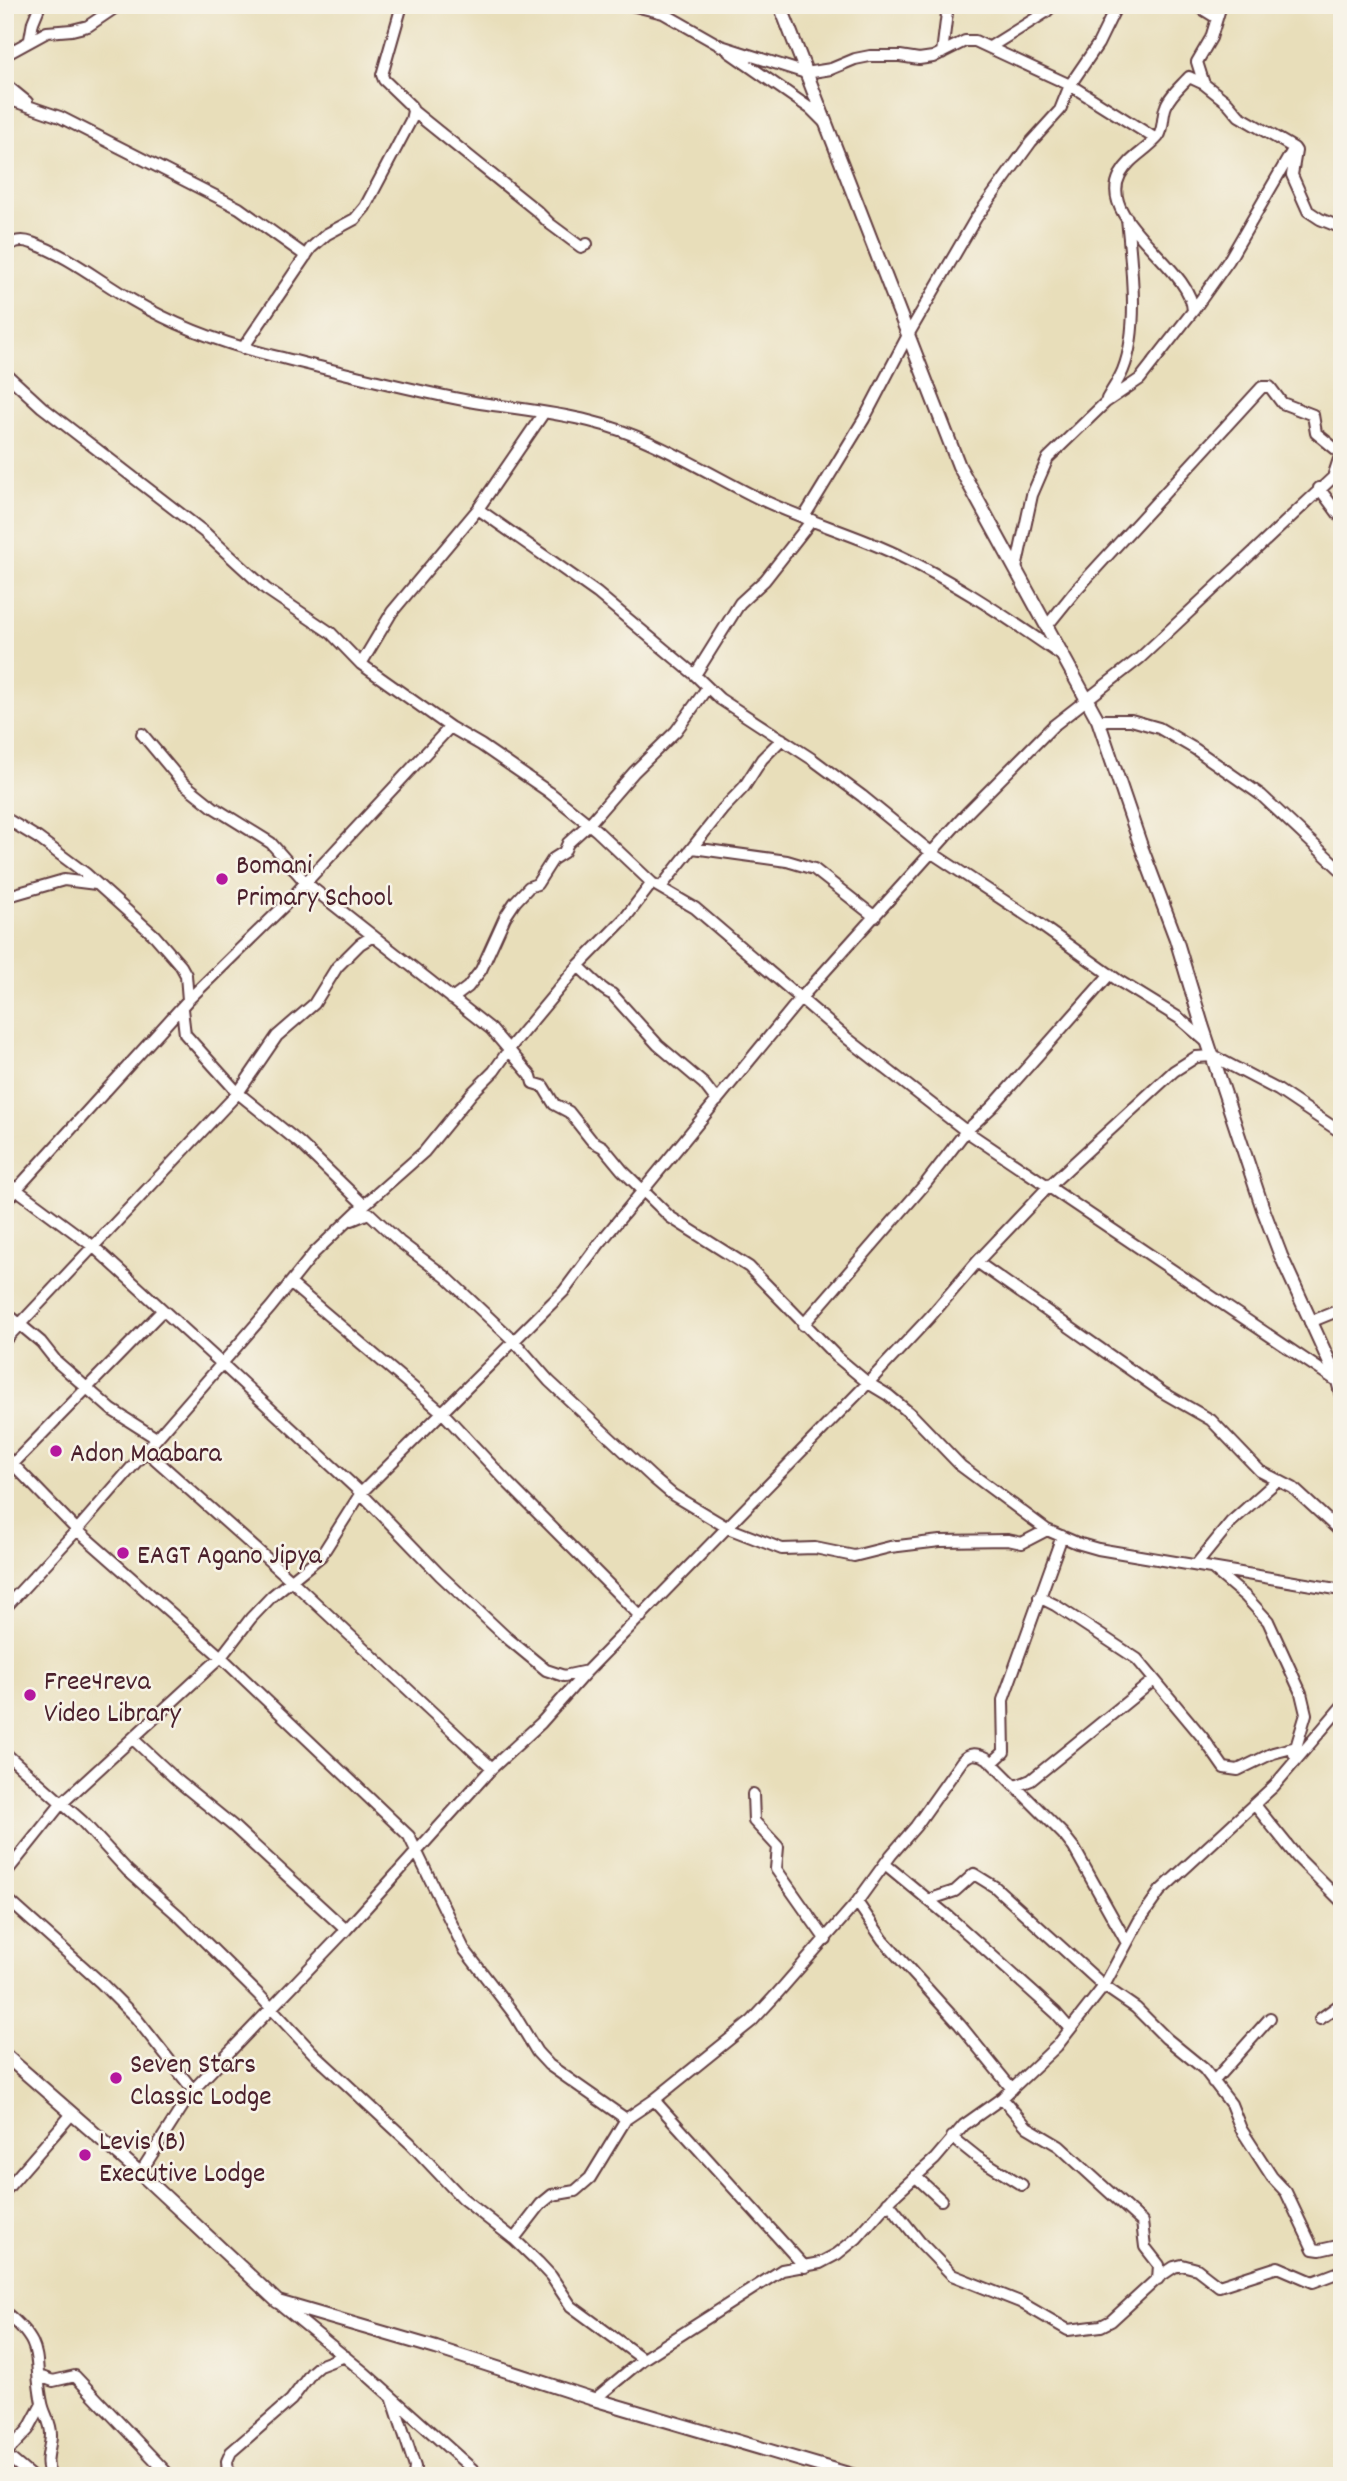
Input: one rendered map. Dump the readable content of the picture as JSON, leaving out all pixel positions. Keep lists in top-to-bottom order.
{
  "places": [
    "Bomani Primary School",
    "Adon Maabara",
    "EAGT Agano Jipya",
    "Free4reva Video Library",
    "Seven Stars Classic Lodge",
    "Levis (B) Executive Lodge"
  ]
}
